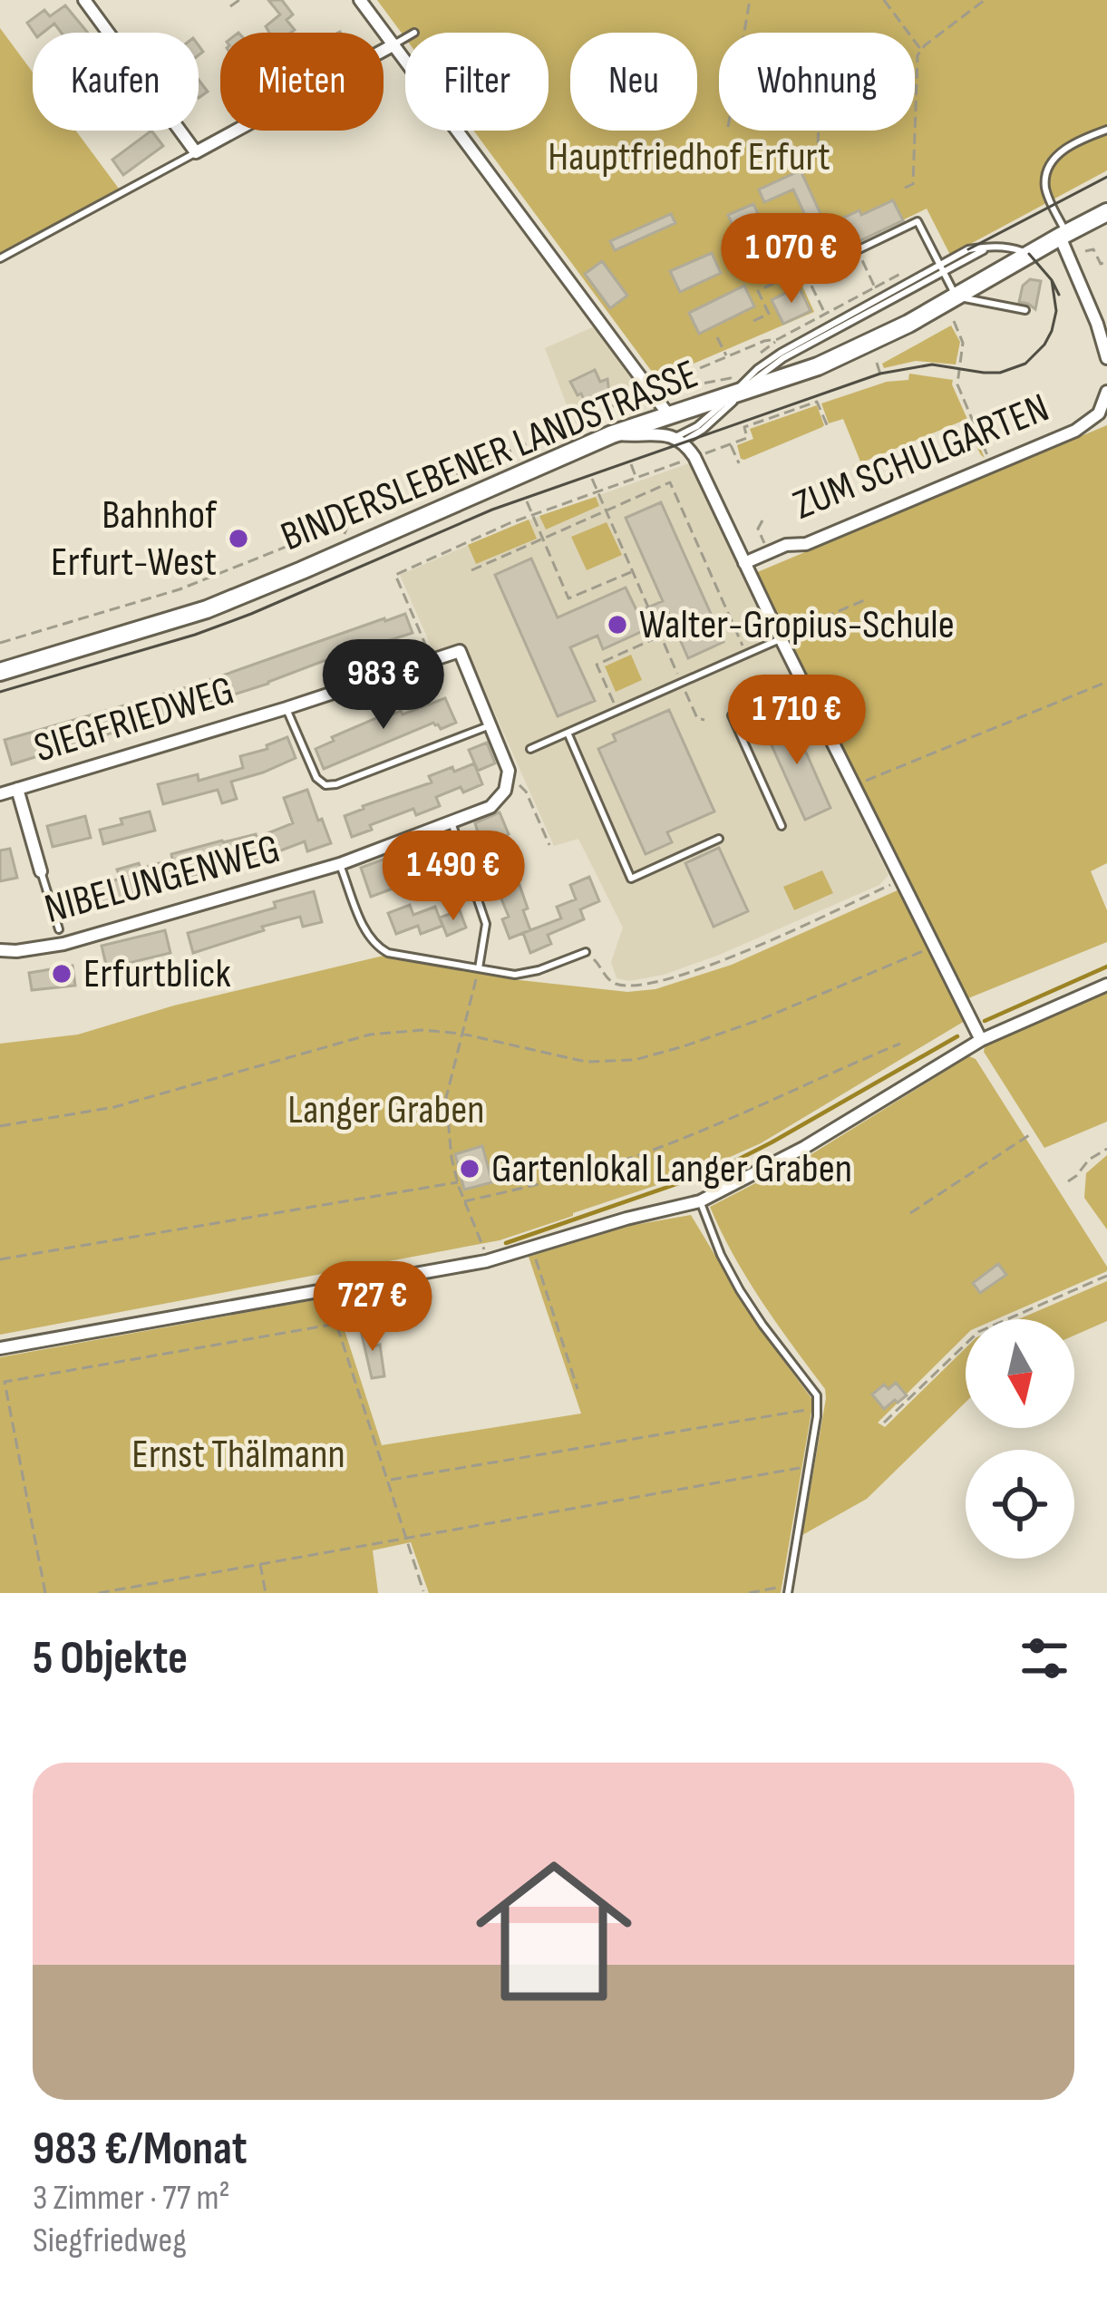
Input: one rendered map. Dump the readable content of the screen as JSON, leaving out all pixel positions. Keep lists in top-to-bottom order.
{
  "streets": {
    "main road": ["BINDERSLEBENER LANDSTRASSE"],
    "street": ["ZUM SCHULGARTEN", "SIEGFRIEDWEG", "NIBELUNGENWEG"]
  },
  "parks": ["Hauptfriedhof Erfurt", "Langer Graben", "Ernst Thälmann"],
  "places": [
    "Bahnhof Erfurt-West",
    "Walter-Gropius-Schule",
    "Erfurtblick",
    "Gartenlokal Langer Graben"
  ],
  "north": "bottom",
  "page": {
    "chip": [
      "Kaufen",
      "Mieten",
      "Filter",
      "Neu",
      "Wohnung"
    ],
    "price": [
      "1 070 €",
      "983 €",
      "1 710 €",
      "1 490 €",
      "727 €"
    ],
    "heading": "5 Objekte",
    "list": [
      {
        "name": "983 €/Monat",
        "note": "3 Zimmer · 77 m² · Siegfriedweg"
      }
    ]
  }
}
